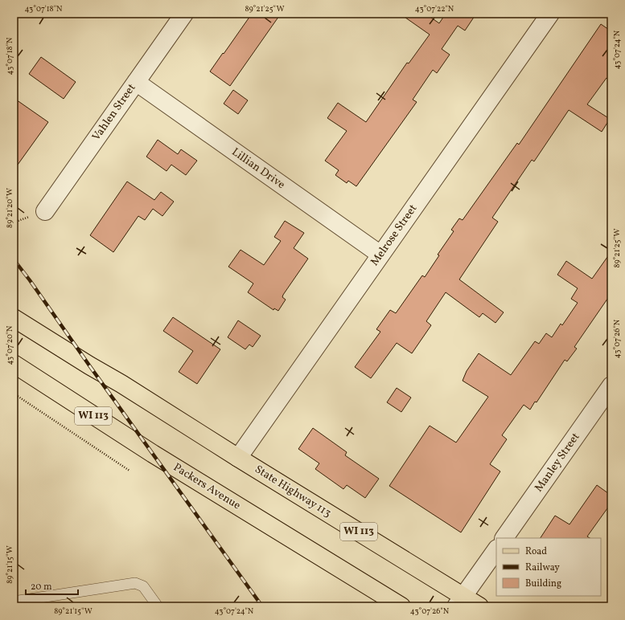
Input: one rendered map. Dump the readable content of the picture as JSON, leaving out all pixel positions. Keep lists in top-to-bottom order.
{
  "streets": {
    "main road": ["WI 113", "Packers Avenue", "State Highway 113"],
    "street": [
      "Vahlen Street",
      "Lillian Drive",
      "Melrose Street",
      "Manley Street"
    ]
  },
  "crossings": [
    ["Vahlen Street", "Lillian Drive"],
    ["Lillian Drive", "Melrose Street"],
    ["Melrose Street", "WI 113"],
    ["Melrose Street", "State Highway 113"],
    ["WI 113", "State Highway 113"]
  ],
  "legend": ["Road", "Railway", "Building"],
  "scale_bar": "20 m",
  "coordinates": [
    "43°07'18\"N",
    "89°21'25\"W",
    "43°07'22\"N",
    "43°07'24\"N",
    "89°21'20\"W",
    "43°07'26\"N",
    "43°07'20\"N",
    "89°21'15\"W"
  ]
}
